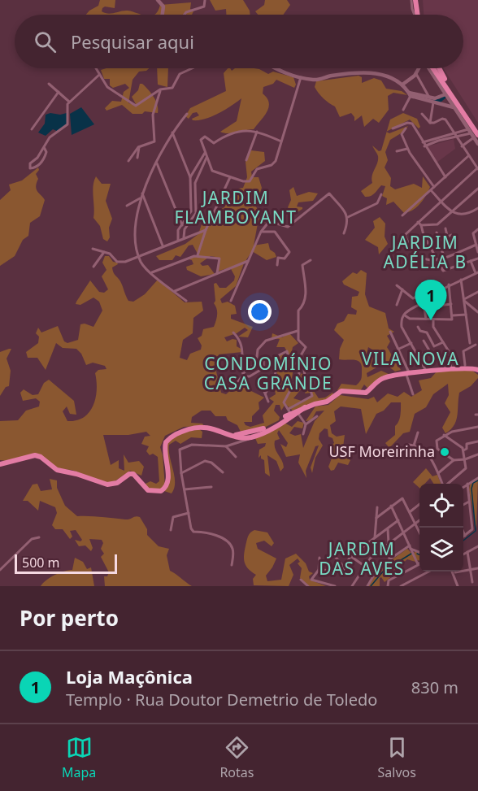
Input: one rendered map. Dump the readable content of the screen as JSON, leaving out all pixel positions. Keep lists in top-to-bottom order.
{
  "districts": [
    "JARDIM FLAMBOYANT",
    "JARDIM ADÉLIA B",
    "VILA NOVA",
    "CONDOMÍNIO CASA GRANDE",
    "JARDIM DAS AVES"
  ],
  "places": ["USF Moreirinha"],
  "scale_bar": "500 m",
  "page": {
    "search": "Pesquisar aqui",
    "pins": "1",
    "scale": "500 m",
    "heading": "Por perto",
    "list": [
      {
        "mark": "1",
        "name": "Loja Maçônica",
        "note": "Templo · Rua Doutor Demetrio de Toledo",
        "value": "830 m"
      }
    ],
    "nav": ["Mapa", "Rotas", "Salvos"]
  }
}
